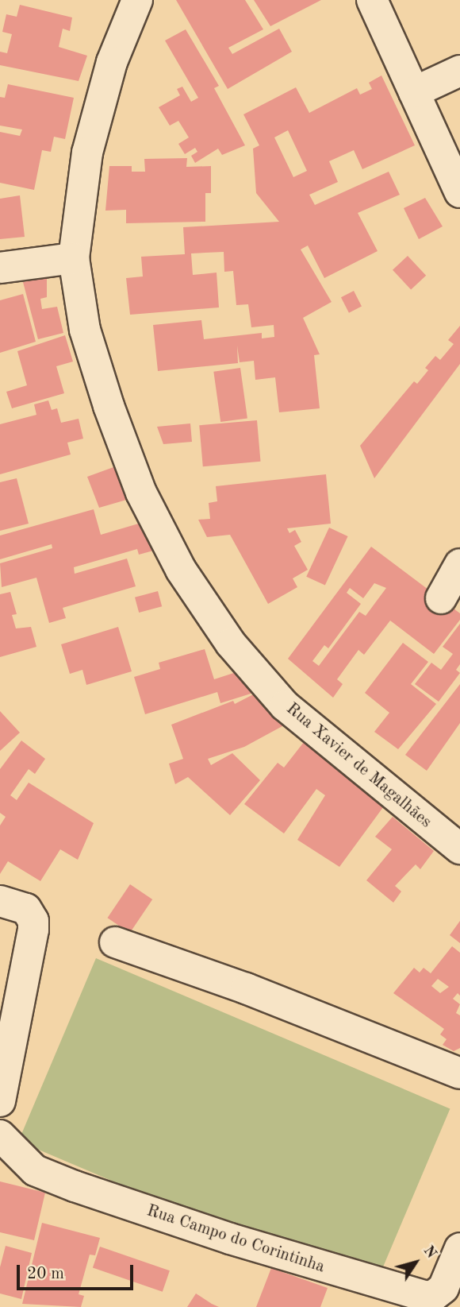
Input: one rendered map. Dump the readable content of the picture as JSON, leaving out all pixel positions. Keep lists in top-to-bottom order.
{
  "streets": {
    "street": ["Rua Xavier de Magalhães", "Rua Campo do Corintinha"]
  },
  "scale_bar": "20 m",
  "north": "top right"
}
